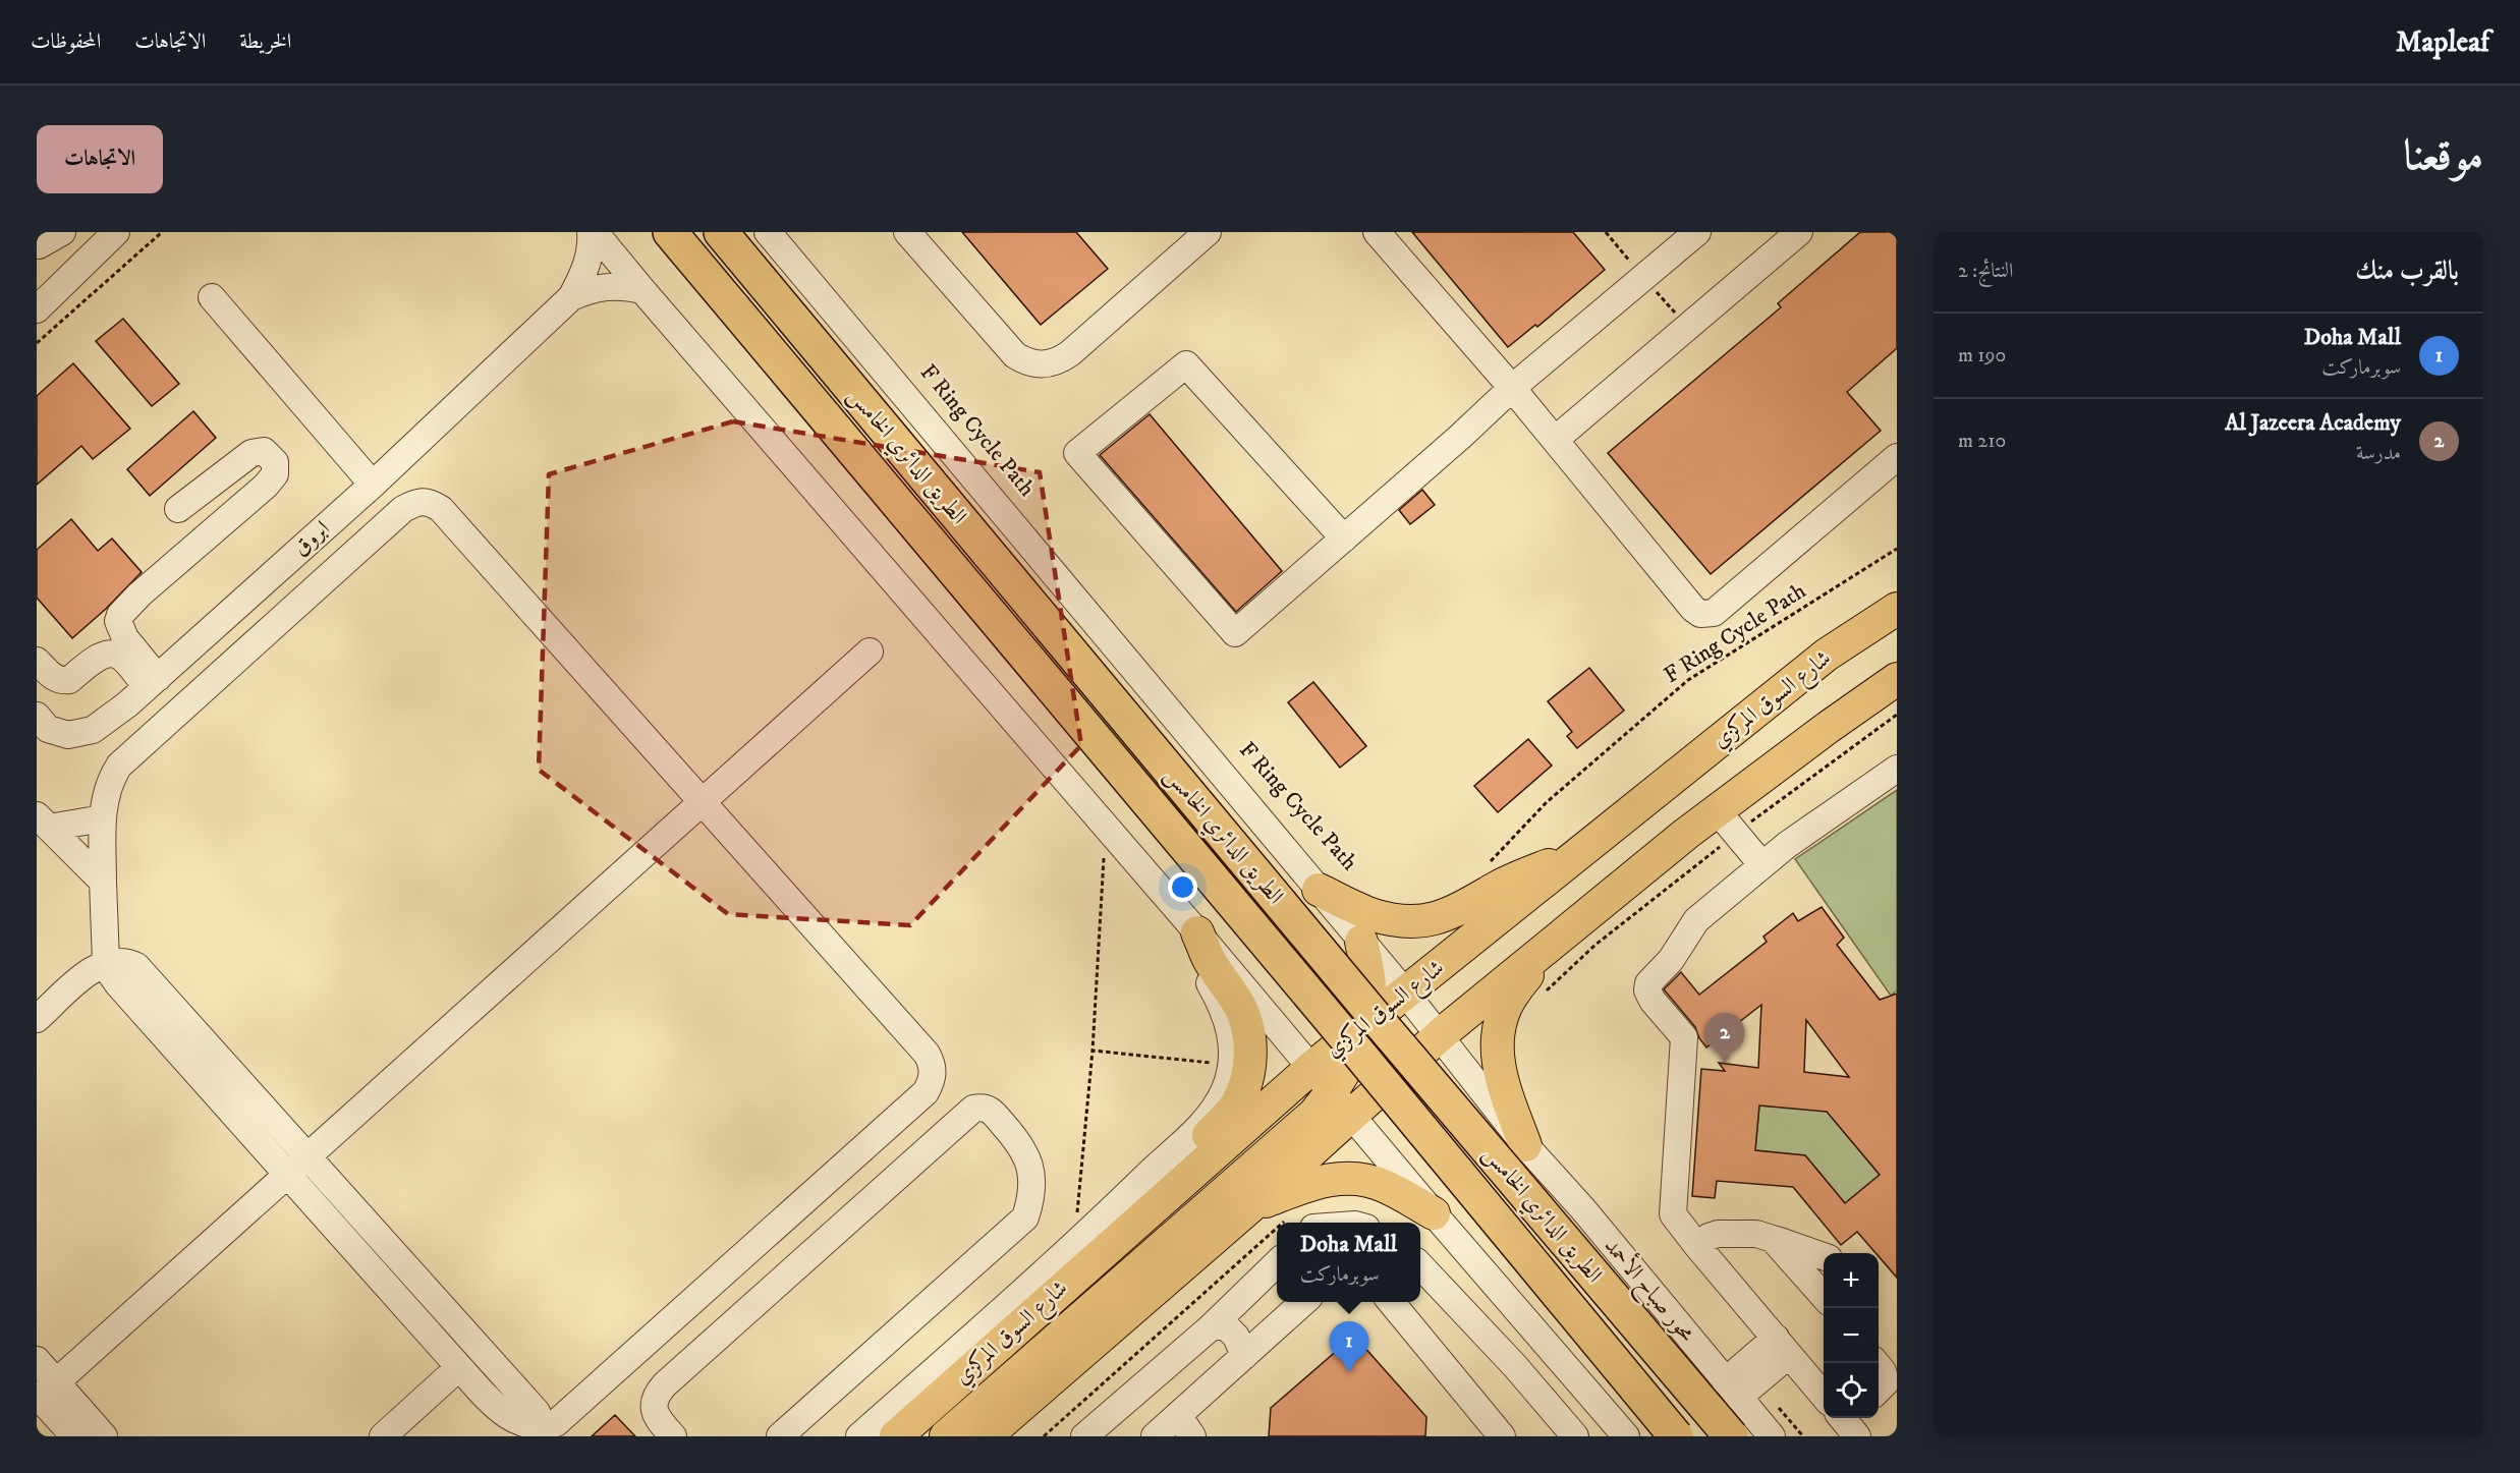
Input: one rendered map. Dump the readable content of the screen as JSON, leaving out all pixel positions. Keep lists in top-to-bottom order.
{
  "streets": {
    "highway": ["الطريق الدائري الخامس"],
    "main road": ["شارع السوق المركزي"],
    "street": ["ابروق", "محور صباح الأحمد"],
    "path": ["F Ring Cycle Path"]
  },
  "crossings": [
    ["الطريق الدائري الخامس", "شارع السوق المركزي"],
    ["الطريق الدائري الخامس", "محور صباح الأحمد"]
  ],
  "page": {
    "header": "Mapleaf",
    "nav": ["الخريطة", "الاتجاهات", "المحفوظات"],
    "title": "موقعنا",
    "buttons": "الاتجاهات",
    "heading": ["بالقرب منك", "النتائج: 2"],
    "list": [
      {
        "mark": "1",
        "name": "Doha Mall",
        "note": "سوبرماركت",
        "value": "190 m"
      },
      {
        "mark": "2",
        "name": "Al Jazeera Academy",
        "note": "مدرسة",
        "value": "210 m"
      }
    ],
    "pins": ["2", "1"],
    "popup": ["Doha Mall", "سوبرماركت"],
    "map_buttons": ["+", "−"]
  }
}
